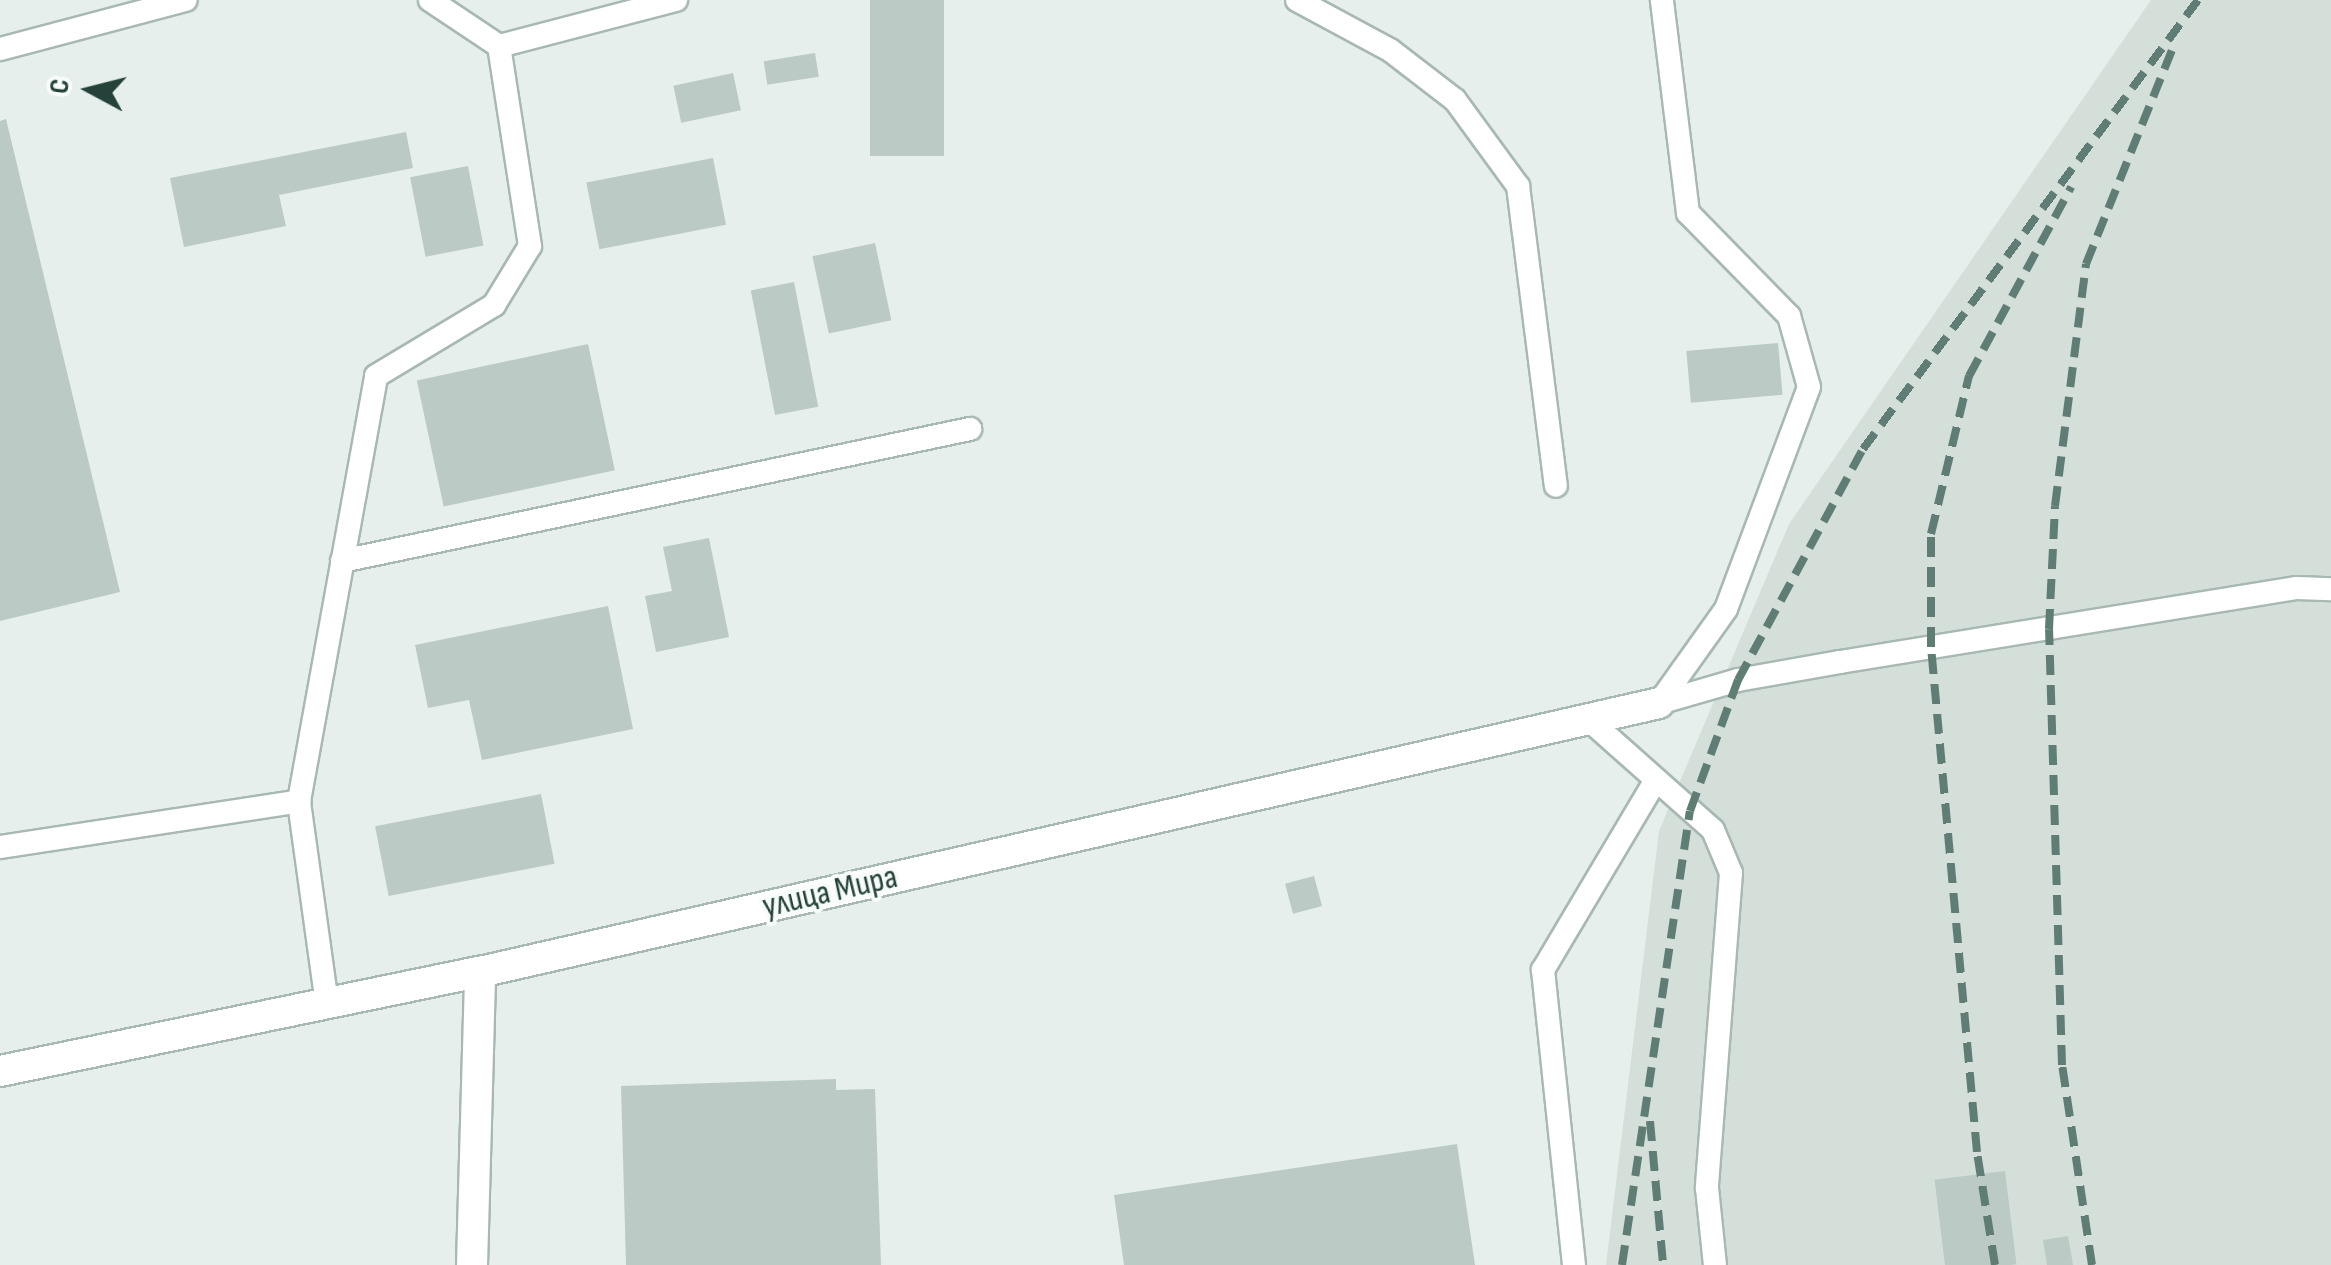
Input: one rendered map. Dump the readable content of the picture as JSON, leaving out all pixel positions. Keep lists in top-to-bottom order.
{
  "streets": {
    "street": ["улица Мира"]
  },
  "north": "left"
}
